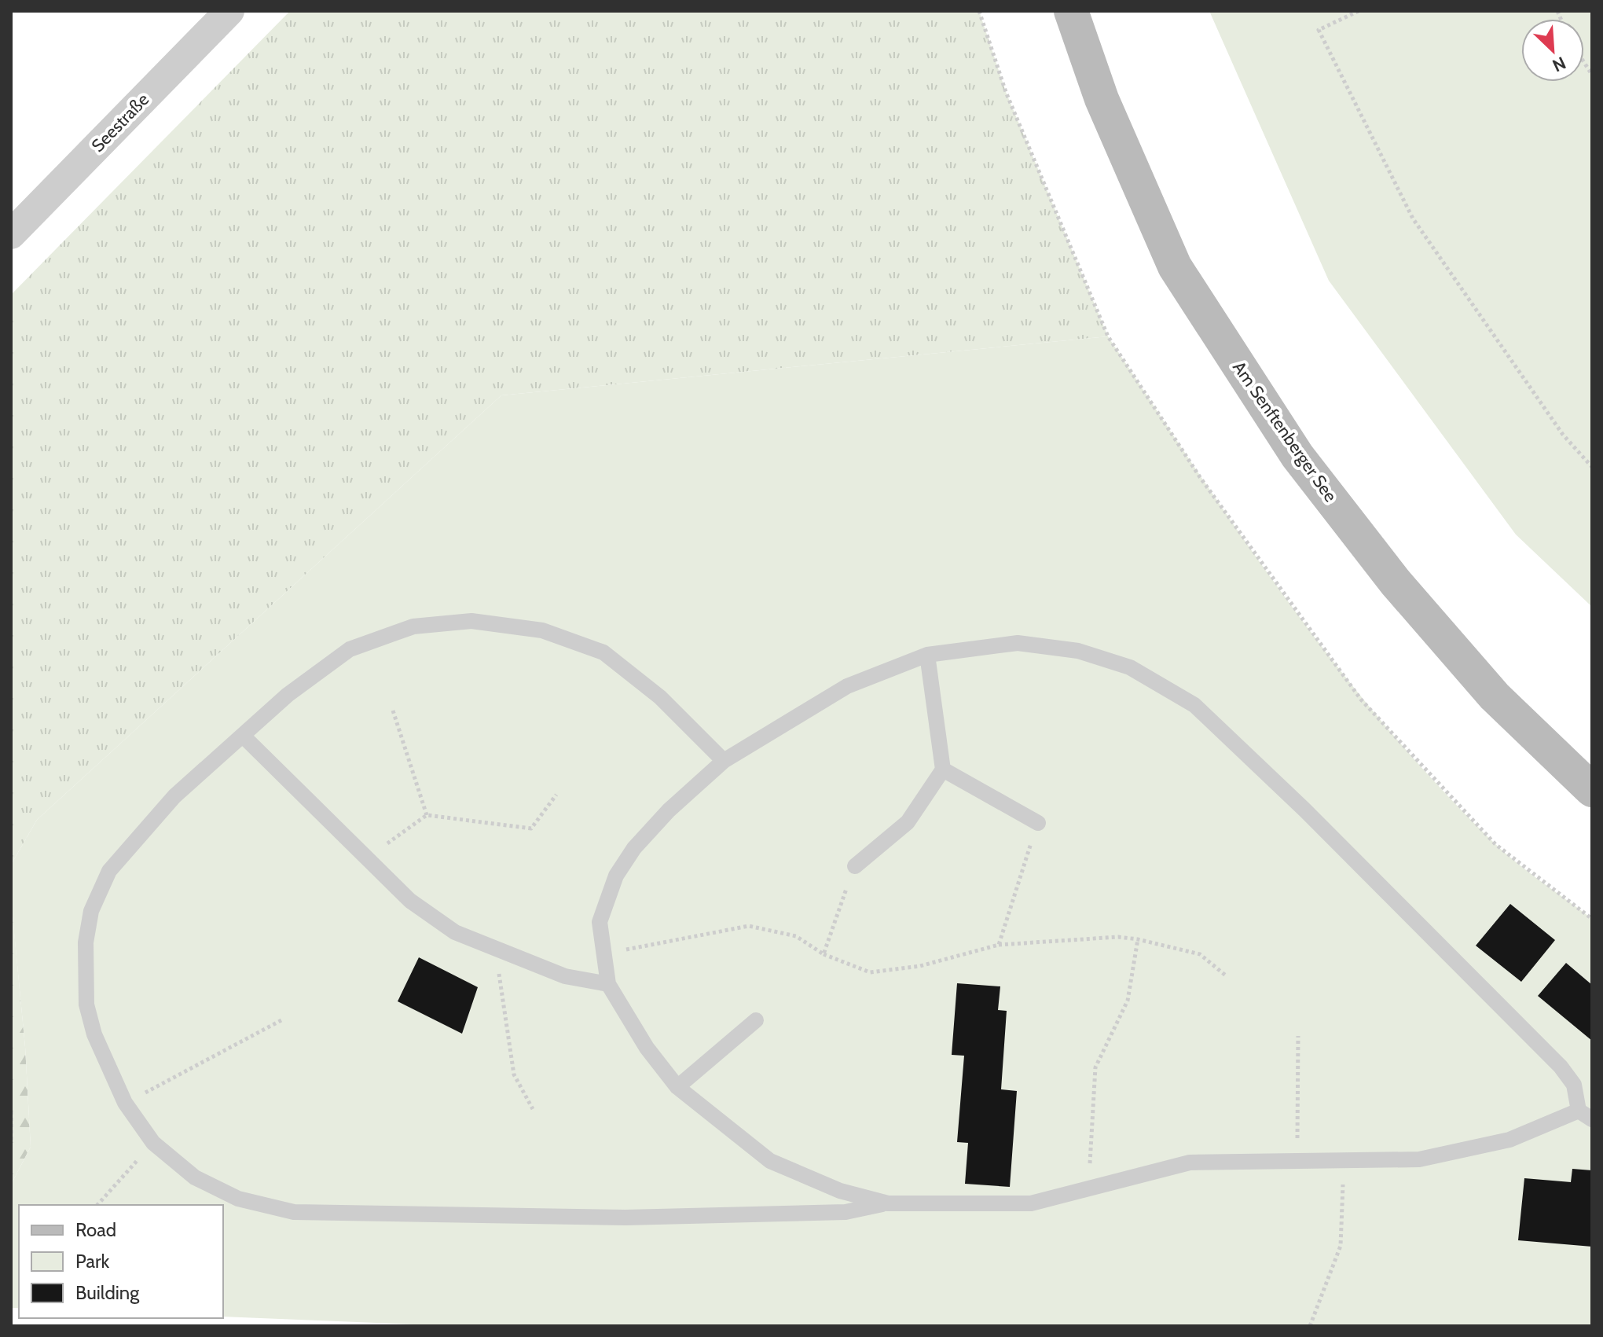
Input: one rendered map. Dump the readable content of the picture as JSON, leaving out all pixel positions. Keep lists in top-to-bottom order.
{
  "streets": {
    "street": ["Seestraße", "Am Senftenberger See"]
  },
  "legend": ["Road", "Park", "Building"],
  "north": "bottom right"
}
